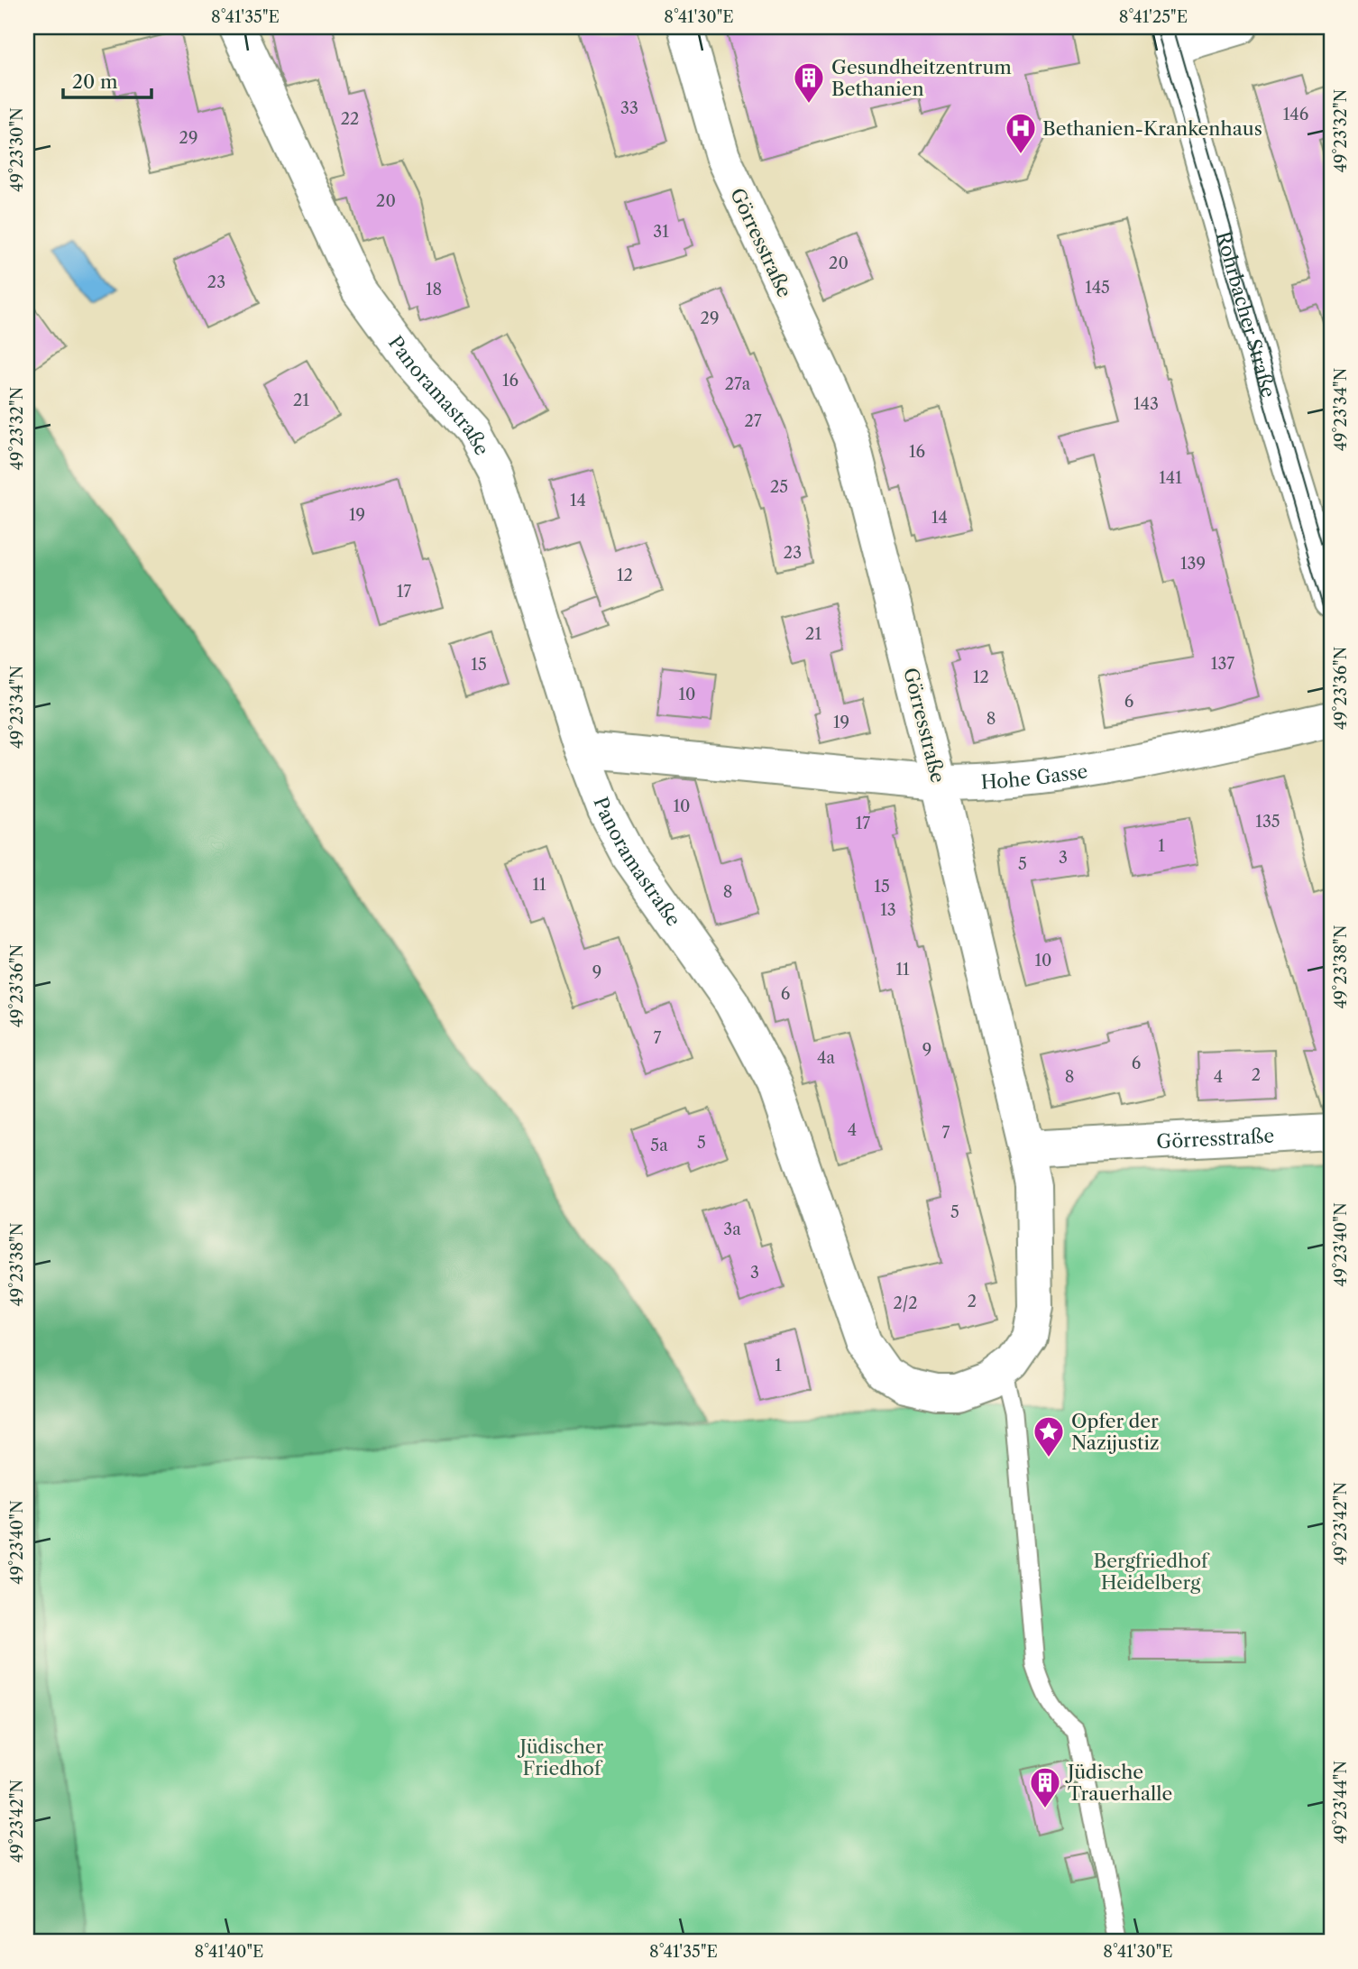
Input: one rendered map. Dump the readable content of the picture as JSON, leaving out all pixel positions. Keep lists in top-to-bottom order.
{
  "streets": {
    "street": [
      "Görresstraße",
      "Rohrbacher Straße",
      "Panoramastraße",
      "Hohe Gasse"
    ]
  },
  "crossings": [
    ["Görresstraße", "Panoramastraße"],
    ["Görresstraße", "Hohe Gasse"],
    ["Panoramastraße", "Hohe Gasse"]
  ],
  "parks": ["Bergfriedhof Heidelberg", "Jüdischer Friedhof"],
  "places": {
    "building": ["Gesundheitzentrum Bethanien", "Jüdische Trauerhalle"],
    "hospital": ["Bethanien-Krankenhaus"],
    "place": ["Opfer der Nazijustiz"]
  },
  "house_numbers": [
    "33",
    "146",
    "22",
    "29",
    "20",
    "31",
    "20",
    "23",
    "145",
    "18",
    "29",
    "16",
    "27a",
    "21",
    "143",
    "27",
    "16",
    "141",
    "25",
    "14",
    "19",
    "14",
    "23",
    "139",
    "12",
    "17",
    "21",
    "137",
    "15",
    "12",
    "10",
    "6",
    "8",
    "19",
    "10",
    "135",
    "17",
    "1",
    "3",
    "5",
    "11",
    "15",
    "8",
    "13",
    "10",
    "11",
    "9",
    "6",
    "7",
    "9",
    "4a",
    "6",
    "2",
    "8",
    "4",
    "4",
    "7",
    "5",
    "5a",
    "5",
    "3a",
    "3",
    "2",
    "2/2",
    "1"
  ],
  "scale_bar": "20 m",
  "coordinates": [
    "8°41'35\"E",
    "8°41'30\"E",
    "8°41'25\"E",
    "49°23'32\"N",
    "49°23'30\"N",
    "49°23'34\"N",
    "49°23'36\"N",
    "49°23'38\"N",
    "49°23'40\"N",
    "49°23'42\"N",
    "49°23'44\"N",
    "8°41'40\"E"
  ]
}
